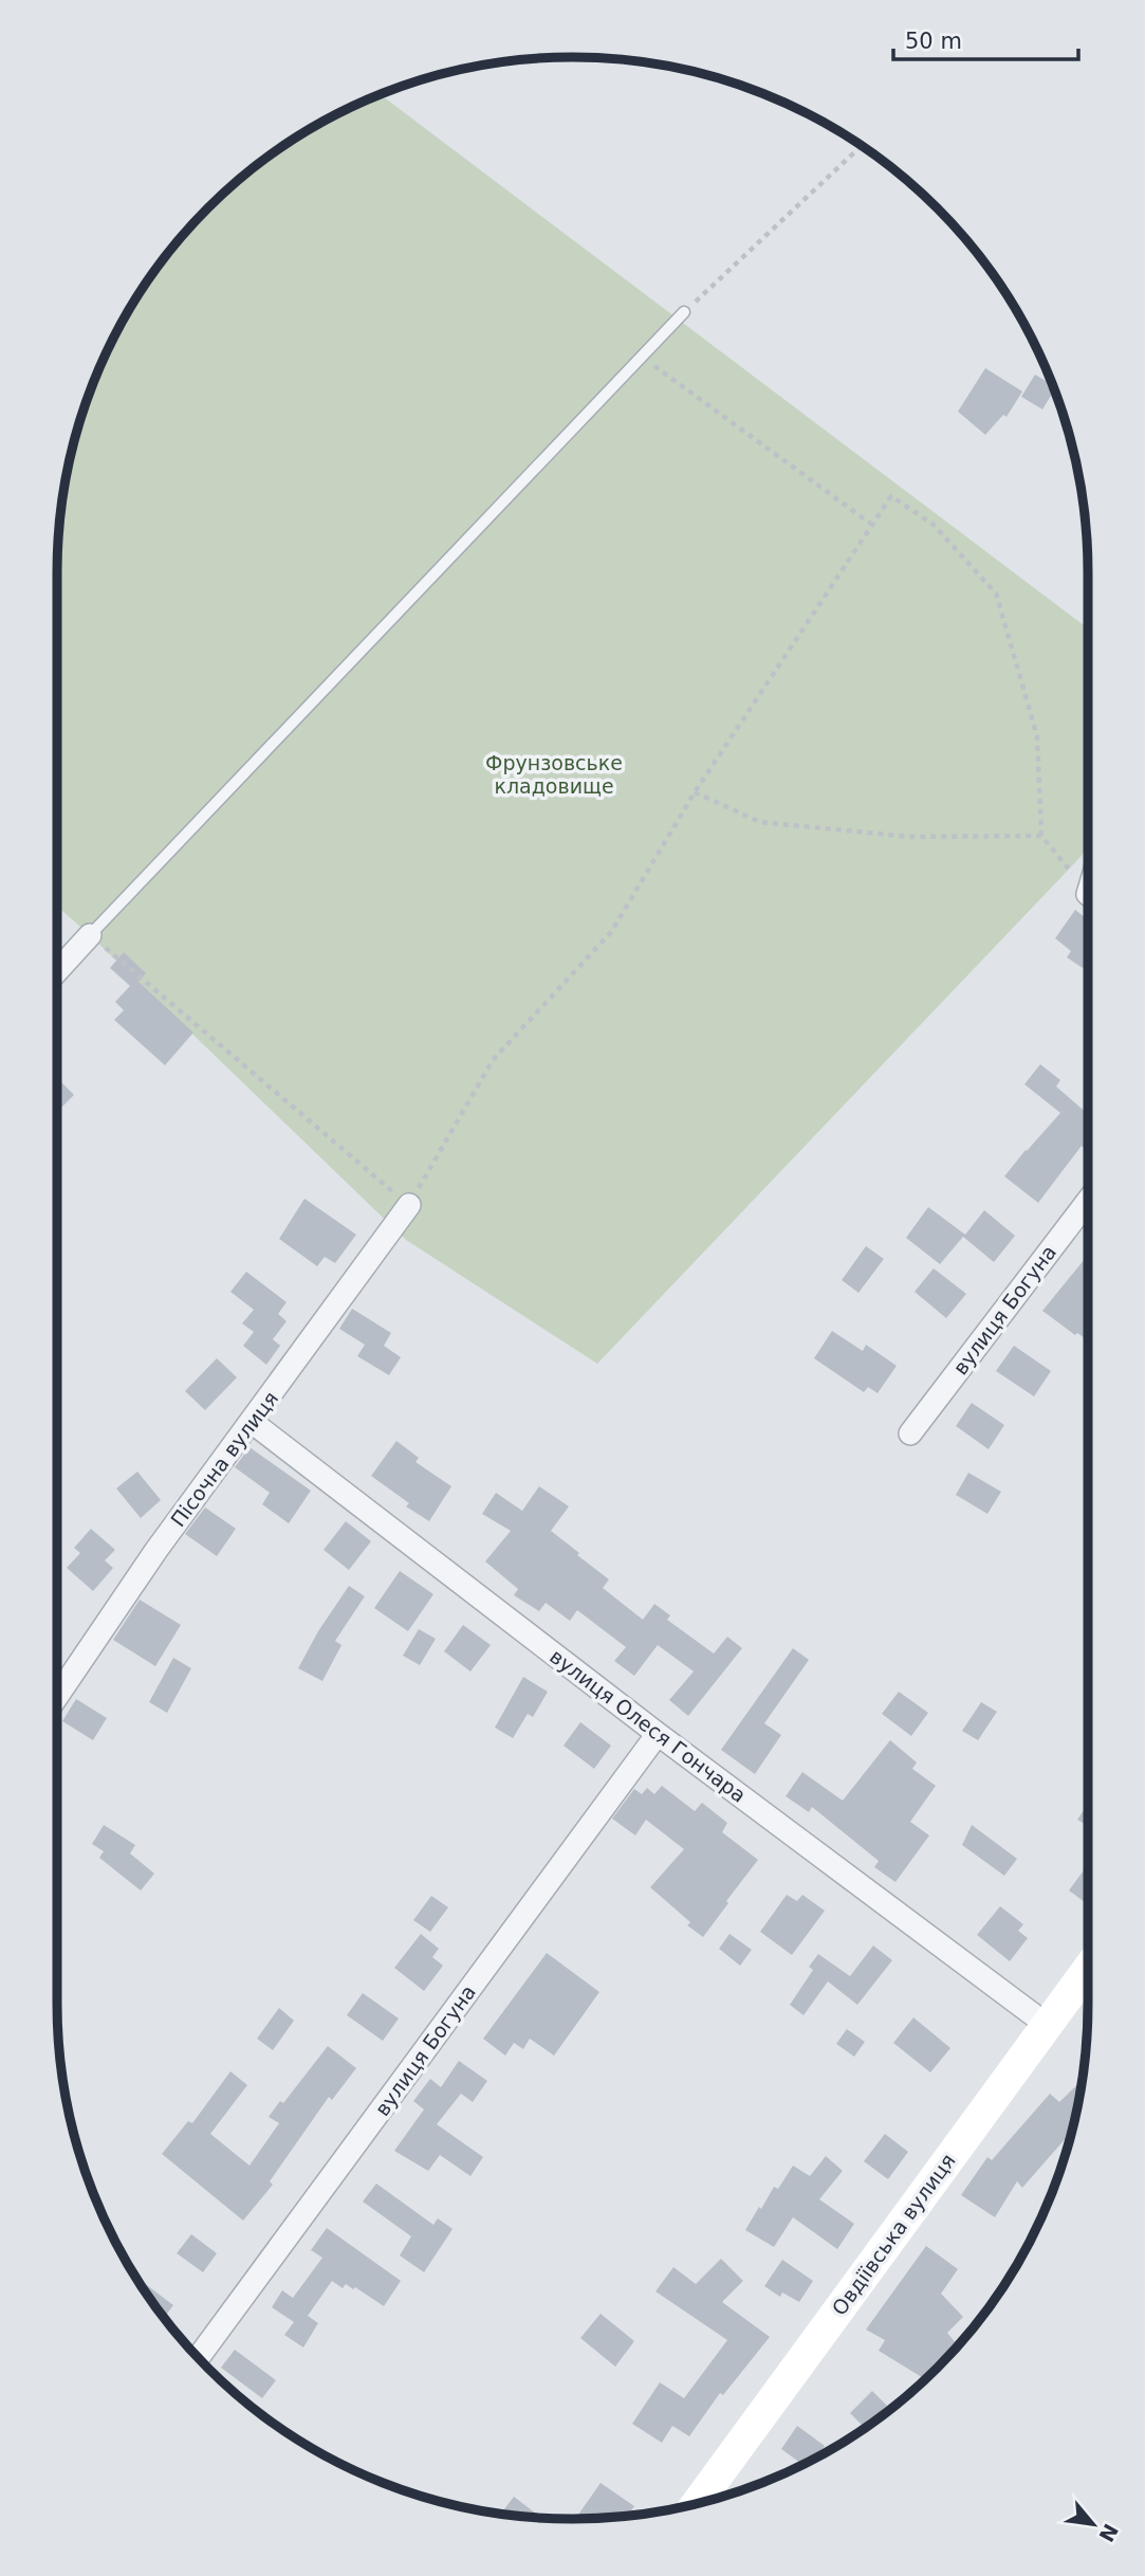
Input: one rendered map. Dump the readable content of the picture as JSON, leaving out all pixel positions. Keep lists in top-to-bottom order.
{
  "streets": {
    "main road": ["Овдіївська вулиця"],
    "street": ["вулиця Богуна", "Пісочна вулиця", "вулиця Олеся Гончара"]
  },
  "crossings": [
    ["вулиця Богуна", "вулиця Олеся Гончара"],
    ["Пісочна вулиця", "вулиця Олеся Гончара"],
    ["вулиця Олеся Гончара", "Овдіївська вулиця"]
  ],
  "parks": ["Фрунзовське кладовище"],
  "scale_bar": "50 m",
  "north": "bottom right"
}
